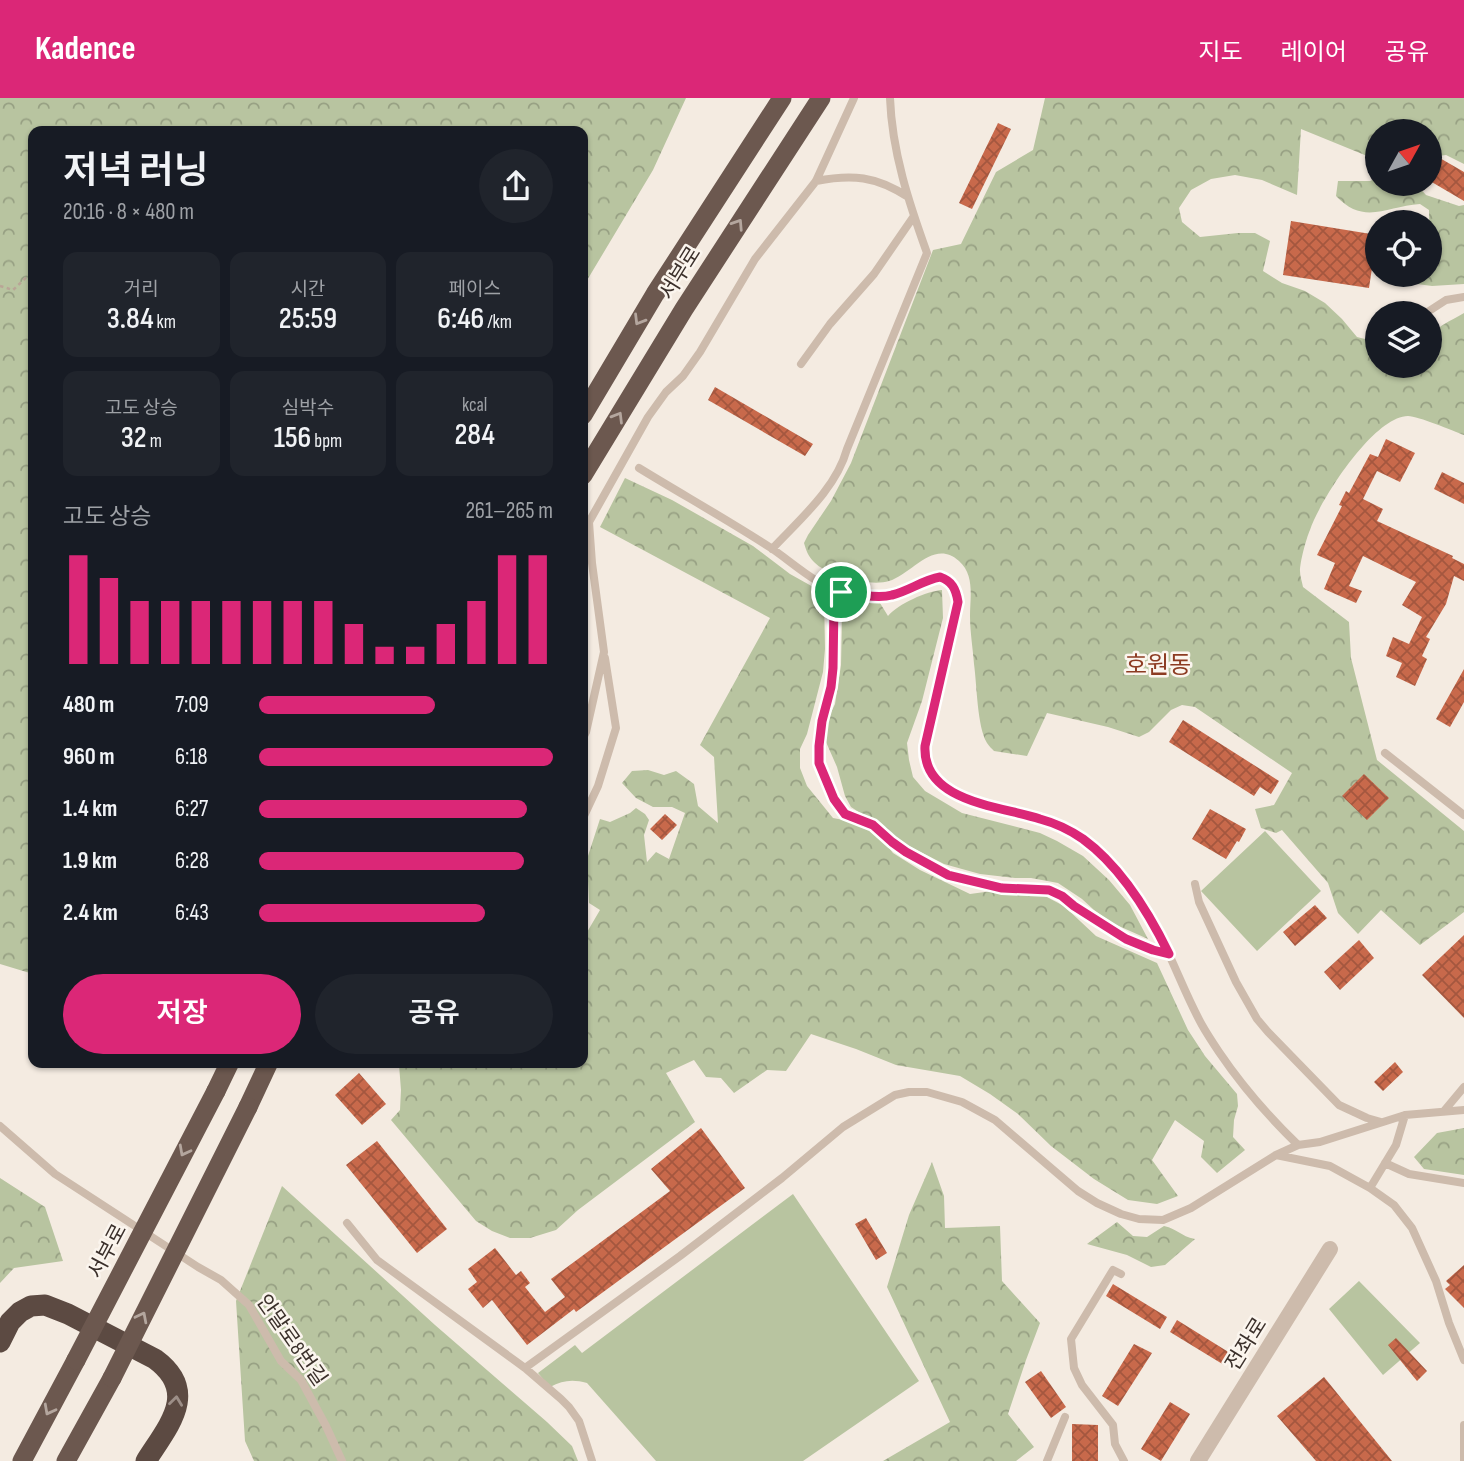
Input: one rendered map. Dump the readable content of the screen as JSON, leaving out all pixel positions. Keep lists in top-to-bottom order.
{
  "streets": {
    "highway": ["서부로"],
    "street": ["전좌로"],
    "lane": ["안말로8번길"]
  },
  "districts": ["호원동"],
  "north": "top right",
  "page": {
    "header": "Kadence",
    "nav": ["지도", "레이어", "공유"],
    "heading": ["저녁 러닝", "20:16 · 8 × 480 m"],
    "stats": [
      ["거리", "3.84 km"],
      ["시간", "25:59"],
      ["페이스", "6:46 /km"],
      ["고도 상승", "32 m"],
      ["심박수", "156 bpm"],
      ["kcal", "284"]
    ],
    "chart": ["고도 상승", "261–265 m"],
    "list": [
      {
        "name": "480 m",
        "note": "7:09"
      },
      {
        "name": "960 m",
        "note": "6:18"
      },
      {
        "name": "1.4 km",
        "note": "6:27"
      },
      {
        "name": "1.9 km",
        "note": "6:28"
      },
      {
        "name": "2.4 km",
        "note": "6:43"
      }
    ],
    "buttons": ["저장", "공유"]
  }
}
